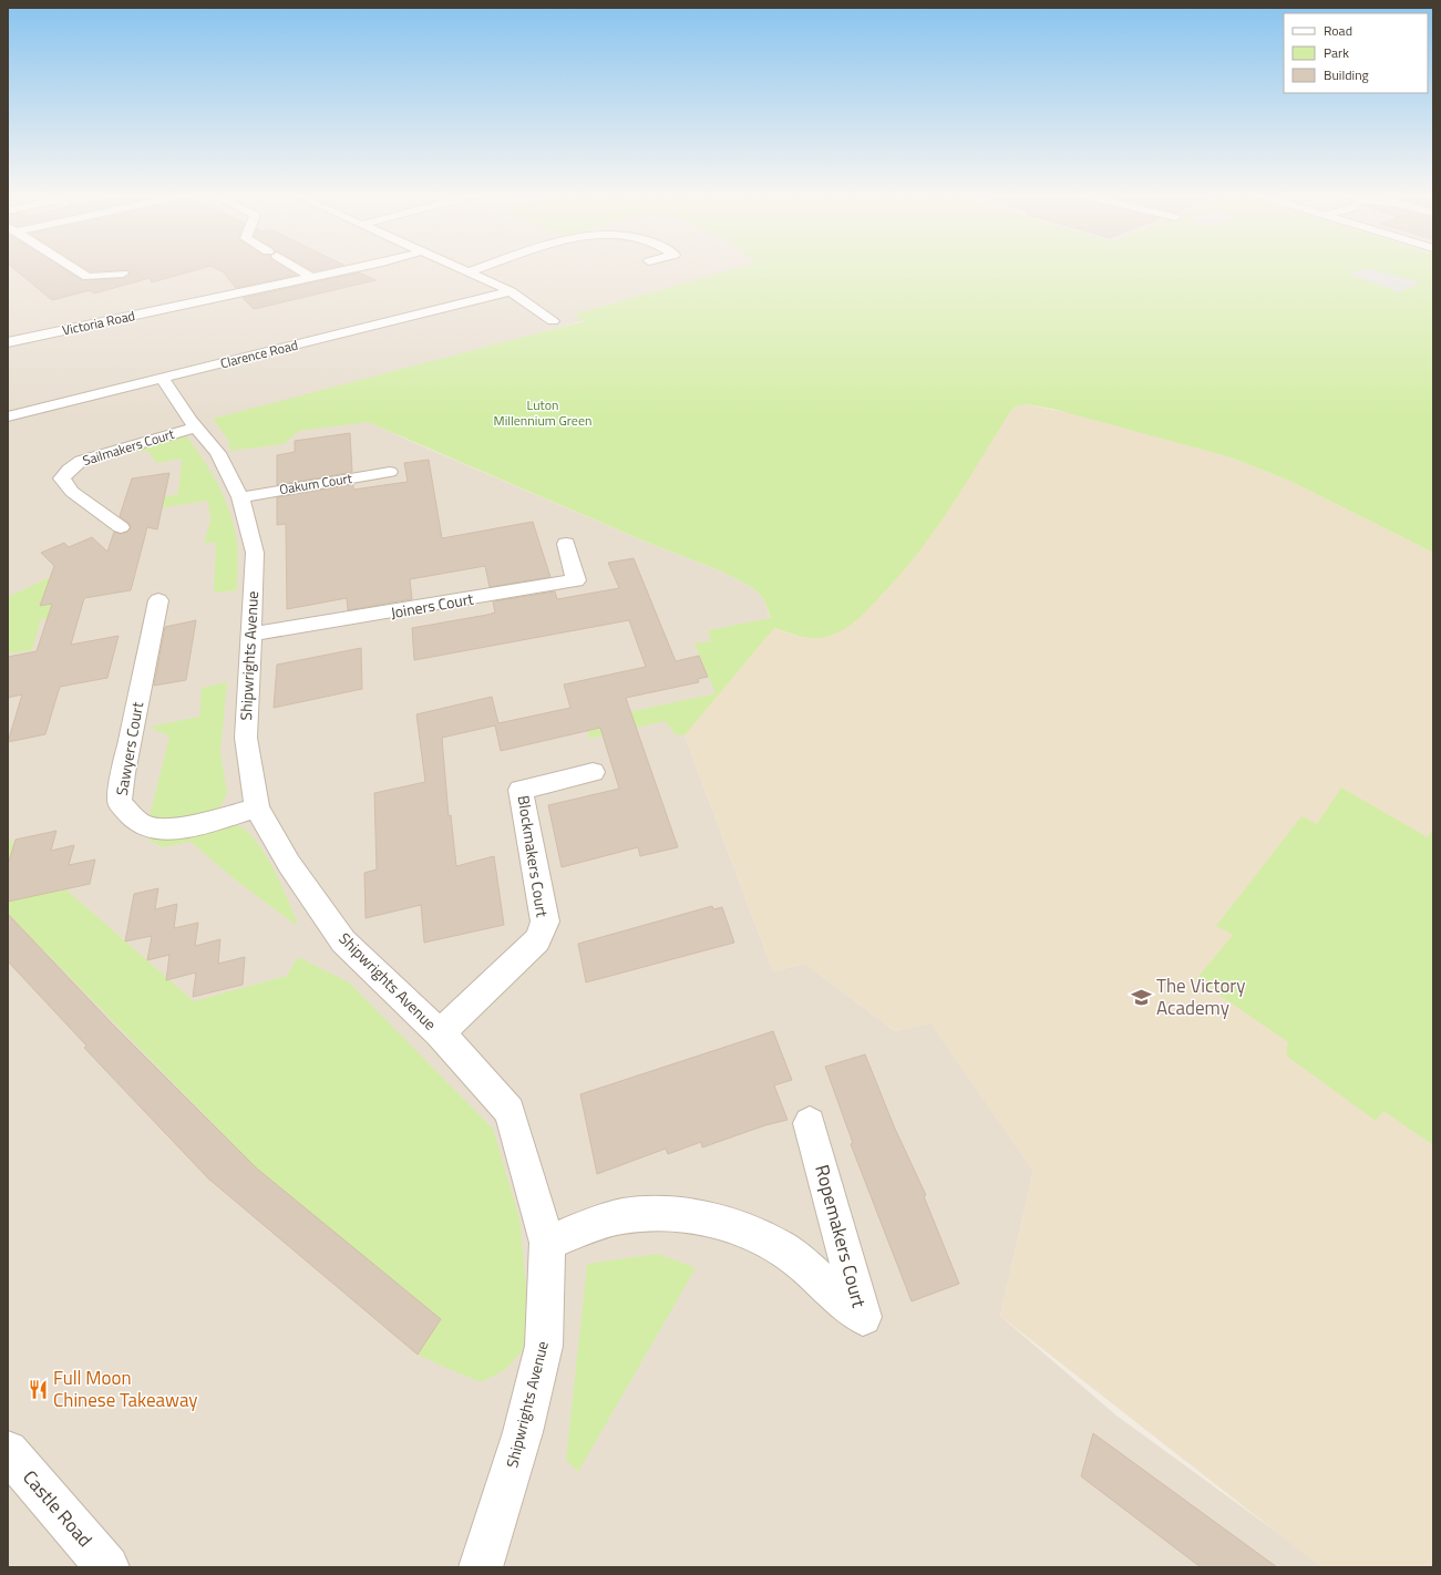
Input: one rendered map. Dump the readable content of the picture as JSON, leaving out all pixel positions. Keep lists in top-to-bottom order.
{
  "streets": {
    "street": [
      "Victoria Road",
      "Clarence Road",
      "Sailmakers Court",
      "Oakum Court",
      "Joiners Court",
      "Shipwrights Avenue",
      "Sawyers Court",
      "Blockmakers Court",
      "Ropemakers Court",
      "Castle Road"
    ]
  },
  "crossings": [
    ["Clarence Road", "Shipwrights Avenue"],
    ["Sailmakers Court", "Shipwrights Avenue"],
    ["Oakum Court", "Shipwrights Avenue"],
    ["Joiners Court", "Shipwrights Avenue"],
    ["Shipwrights Avenue", "Sawyers Court"],
    ["Shipwrights Avenue", "Blockmakers Court"],
    ["Shipwrights Avenue", "Ropemakers Court"]
  ],
  "parks": ["Luton Millennium Green"],
  "places": {
    "school or university": ["The Victory Academy"],
    "restaurant": ["Full Moon Chinese Takeaway"]
  },
  "legend": ["Road", "Park", "Building"]
}
